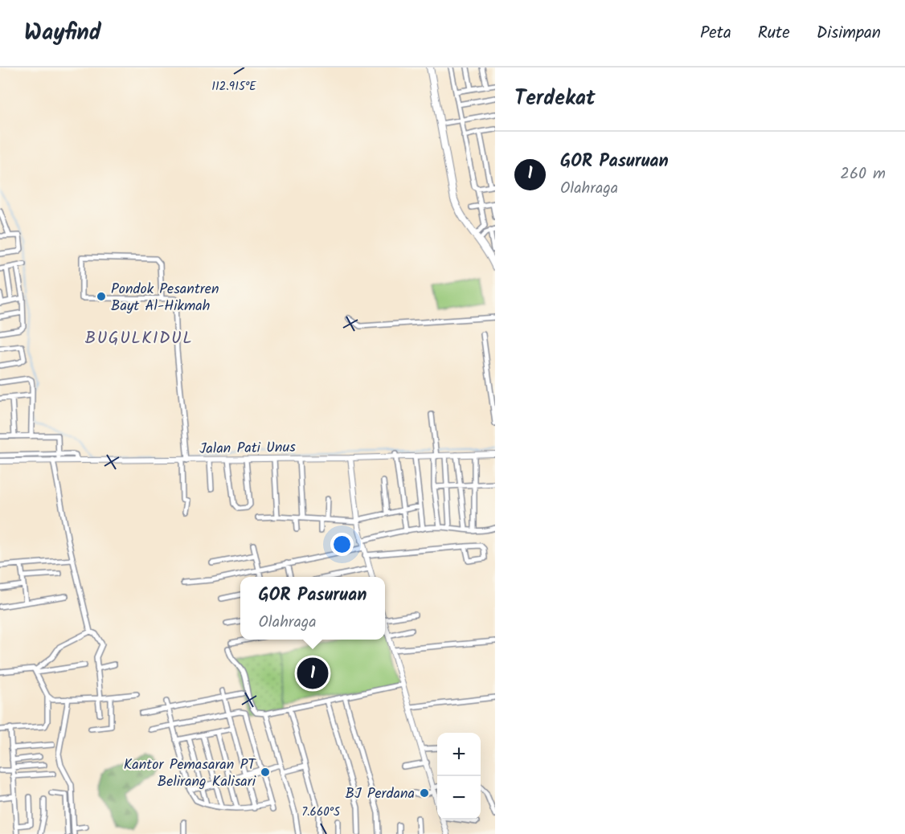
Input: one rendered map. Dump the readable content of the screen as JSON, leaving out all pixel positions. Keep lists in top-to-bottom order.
{
  "streets": {
    "main road": ["Jalan Pati Unus"]
  },
  "districts": ["BUGULKIDUL"],
  "places": ["Pondok Pesantren Bayt Al-Hikmah", "Kantor Pemasaran PT Belirang Kalisari", "BJ Perdana"],
  "page": {
    "header": "Wayfind",
    "nav": ["Peta", "Rute", "Disimpan"],
    "heading": "Terdekat",
    "list": [
      {
        "mark": "1",
        "name": "GOR Pasuruan",
        "note": "Olahraga",
        "value": "260 m"
      }
    ],
    "popup": ["GOR Pasuruan", "Olahraga"],
    "pins": "1",
    "map_buttons": ["+", "−"]
  },
  "coordinates": ["112.915°E", "7.660°S"]
}
